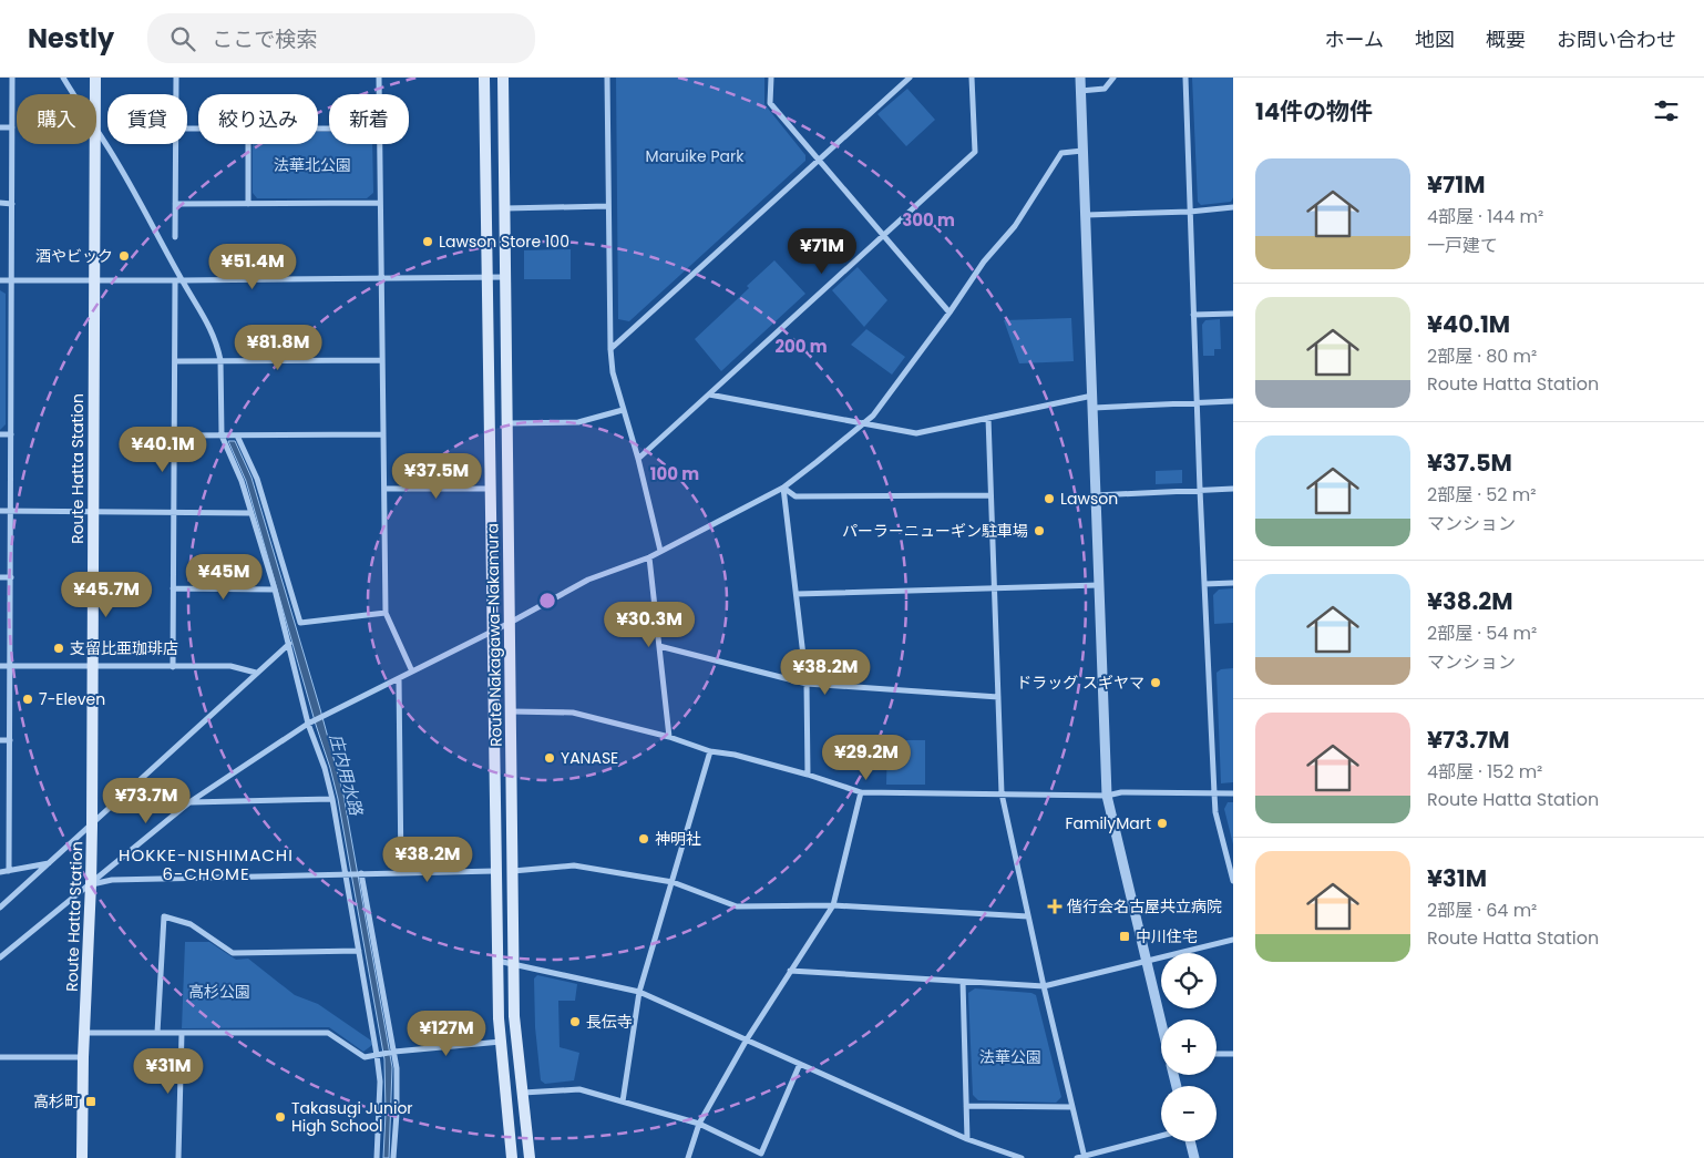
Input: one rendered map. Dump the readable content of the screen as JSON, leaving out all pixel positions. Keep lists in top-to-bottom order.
{
  "streets": {
    "main road": ["Route Hatta Station", "Route Nakagawa-Nakamura"]
  },
  "districts": ["HOKKE-NISHIMACHI 6-CHOME"],
  "water": ["庄内用水路"],
  "parks": [
    "Maruike Park",
    "法華北公園",
    "高杉公園",
    "法華公園"
  ],
  "places": {
    "other": [
      "Lawson Store 100",
      "酒やビック",
      "Lawson",
      "パーラーニューギン駐車場",
      "支留比亜珈琲店",
      "ドラッグ スギヤマ",
      "7-Eleven",
      "YANASE",
      "FamilyMart",
      "神明社",
      "長伝寺",
      "Takasugi Junior High School"
    ],
    "health": ["偕行会名古屋共立病院"],
    "transit": ["中川住宅", "高杉町"]
  },
  "page": {
    "header": "Nestly",
    "search": "ここで検索",
    "nav": [
      "ホーム",
      "地図",
      "概要",
      "お問い合わせ"
    ],
    "heading": "14件の物件",
    "chip": [
      "購入",
      "賃貸",
      "絞り込み",
      "新着"
    ],
    "list": [
      {
        "name": "¥71M",
        "note": "4部屋 · 144 m² · 一戸建て"
      },
      {
        "name": "¥40.1M",
        "note": "2部屋 · 80 m² · Route Hatta Station"
      },
      {
        "name": "¥37.5M",
        "note": "2部屋 · 52 m² · マンション"
      },
      {
        "name": "¥38.2M",
        "note": "2部屋 · 54 m² · マンション"
      },
      {
        "name": "¥73.7M",
        "note": "4部屋 · 152 m² · Route Hatta Station"
      },
      {
        "name": "¥31M",
        "note": "2部屋 · 64 m² · Route Hatta Station"
      }
    ],
    "price": [
      "¥71M",
      "¥51.4M",
      "¥81.8M",
      "¥40.1M",
      "¥37.5M",
      "¥45M",
      "¥45.7M",
      "¥30.3M",
      "¥38.2M",
      "¥29.2M",
      "¥73.7M",
      "¥38.2M",
      "¥127M",
      "¥31M"
    ],
    "map_buttons": ["+", "−"]
  },
  "rings": ["300 m", "200 m", "100 m"]
}
